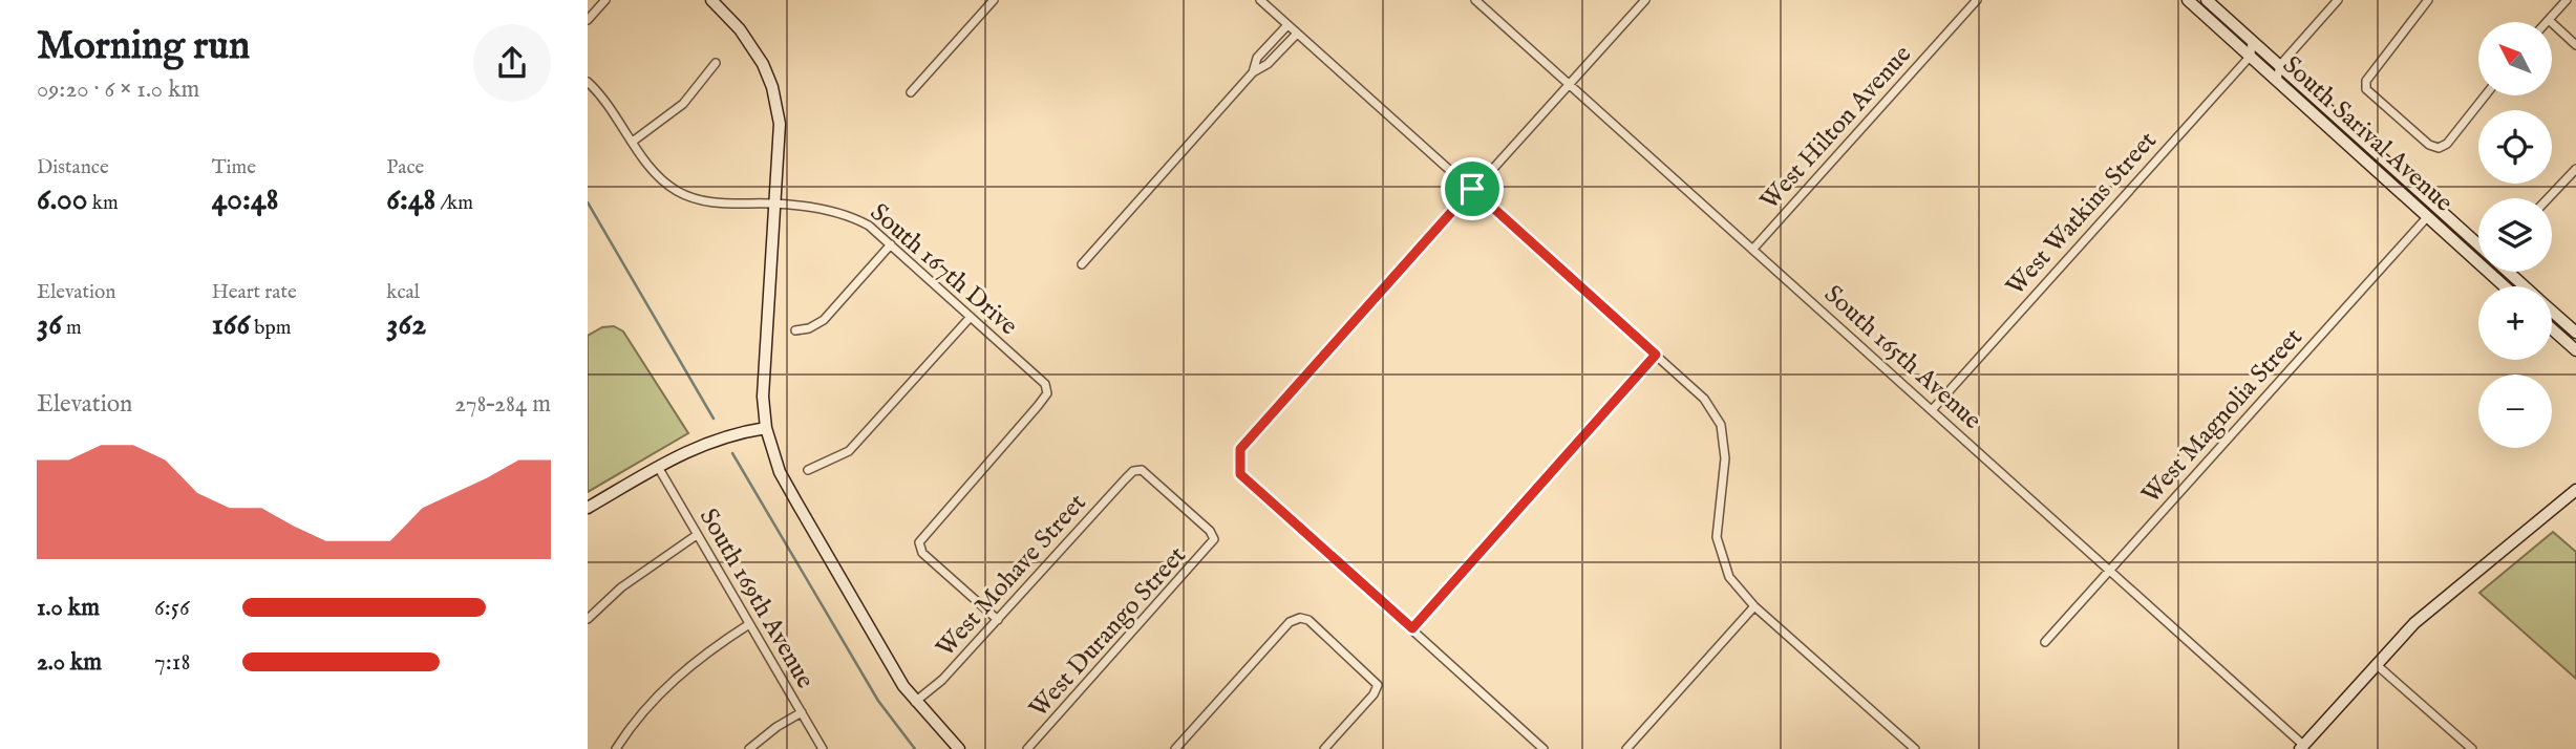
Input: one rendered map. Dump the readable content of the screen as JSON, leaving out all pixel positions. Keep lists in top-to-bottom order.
{
  "streets": {
    "main road": ["South Sarival Avenue"],
    "street": [
      "West Hilton Avenue",
      "West Watkins Street",
      "South 167th Drive",
      "South 165th Avenue",
      "West Magnolia Street",
      "West Mohave Street",
      "South 169th Avenue",
      "West Durango Street"
    ]
  },
  "crossings": [
    ["West Hilton Avenue", "South 165th Avenue"],
    ["South Sarival Avenue", "West Watkins Street"],
    ["South Sarival Avenue", "West Magnolia Street"],
    ["West Watkins Street", "South 165th Avenue"],
    ["South 167th Drive", "West Mohave Street"],
    ["South 165th Avenue", "West Magnolia Street"],
    ["West Mohave Street", "West Durango Street"]
  ],
  "north": "top left",
  "page": {
    "heading": ["Morning run", "09:20 · 6 × 1.0 km"],
    "map_buttons": ["+", "−"],
    "stats": [
      ["Distance", "6.00 km"],
      ["Time", "40:48"],
      ["Pace", "6:48 /km"],
      ["Elevation", "36 m"],
      ["Heart rate", "166 bpm"],
      ["kcal", "362"]
    ],
    "chart": ["Elevation", "278–284 m"],
    "list": [
      {
        "name": "1.0 km",
        "note": "6:56"
      },
      {
        "name": "2.0 km",
        "note": "7:18"
      }
    ]
  }
}
